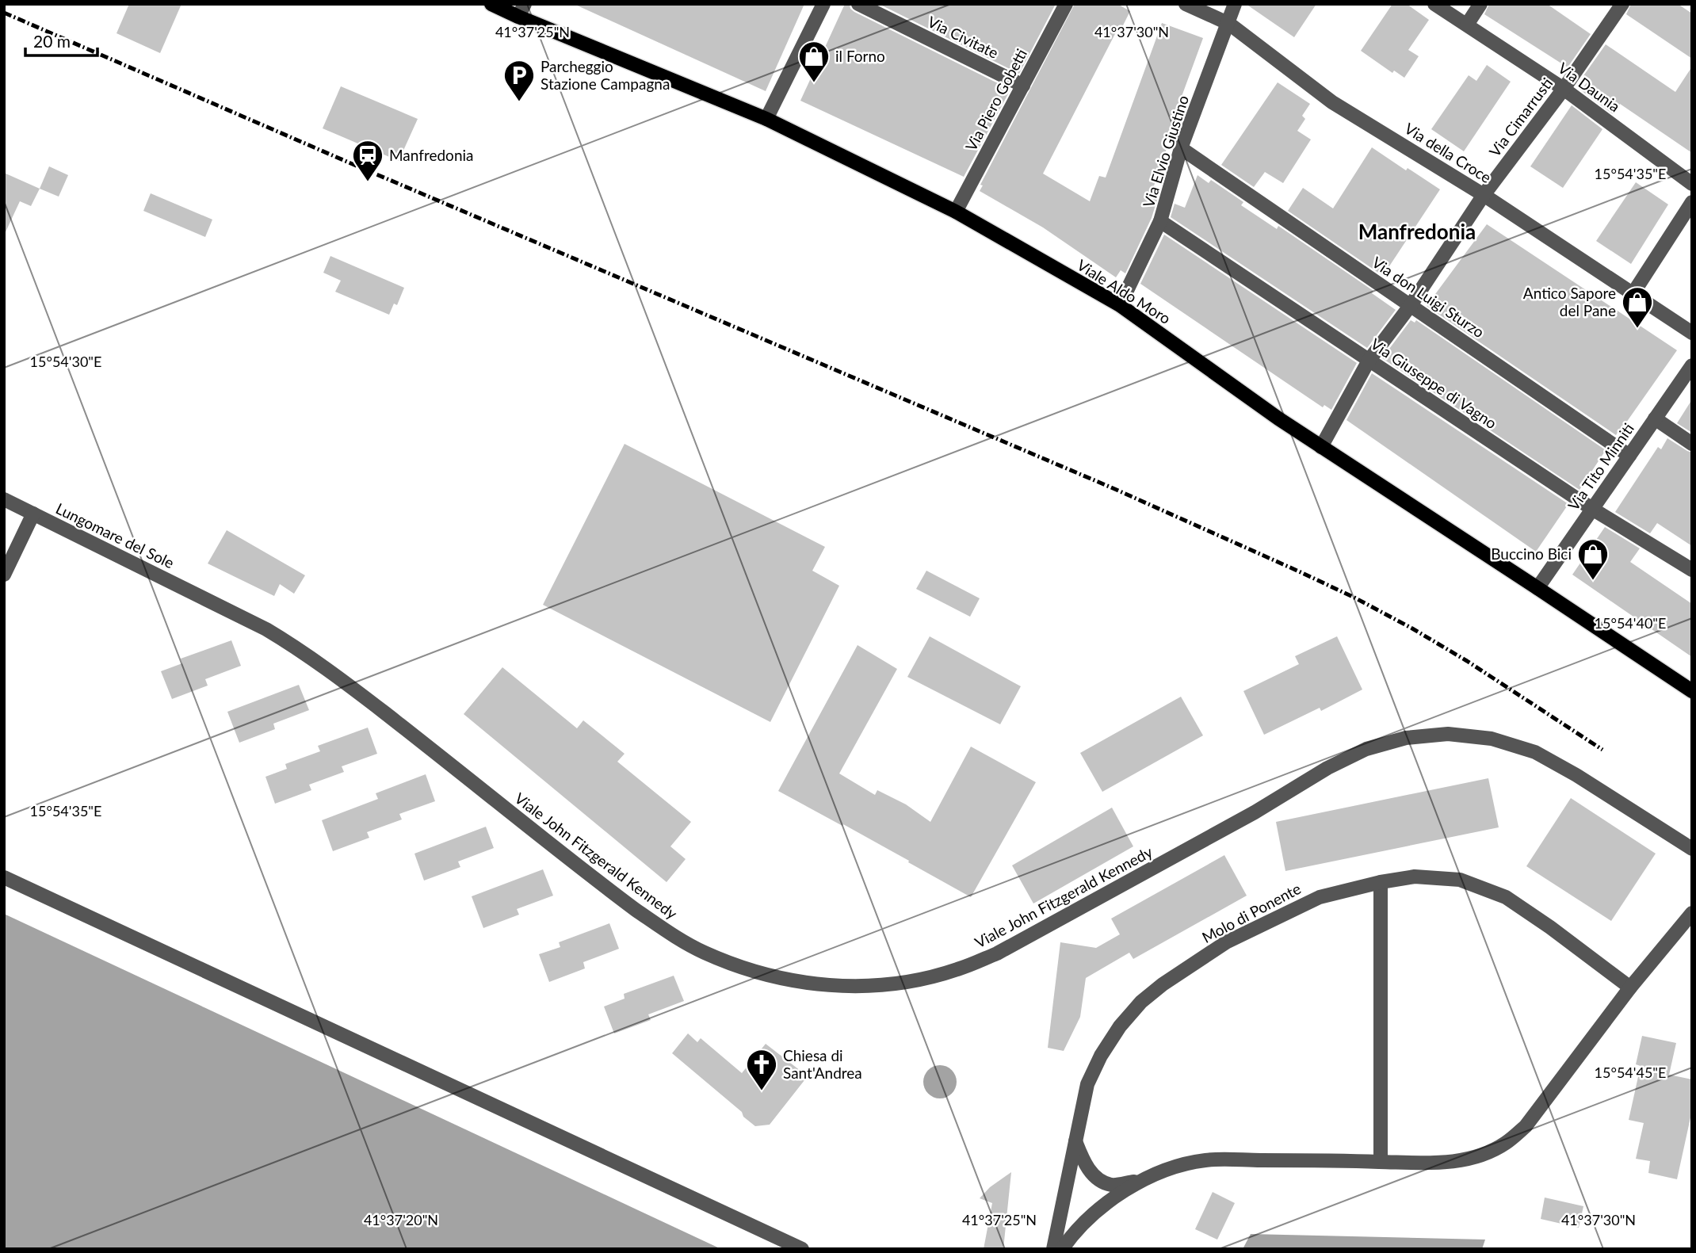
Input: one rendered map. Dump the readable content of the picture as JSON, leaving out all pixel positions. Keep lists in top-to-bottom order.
{
  "streets": {
    "main road": ["Viale Aldo Moro"],
    "street": [
      "Via Civitate",
      "Via Daunia",
      "Via Piero Gobetti",
      "Via Cimarrusti",
      "Via Elvio Giustino",
      "Via della Croce",
      "Via don Luigi Sturzo",
      "Via Giuseppe di Vagno",
      "Via Tito Minniti",
      "Lungomare del Sole",
      "Viale John Fitzgerald Kennedy",
      "Molo di Ponente"
    ]
  },
  "crossings": [
    ["Via Civitate", "Via Piero Gobetti"],
    ["Via Daunia", "Via Cimarrusti"],
    ["Via Piero Gobetti", "Viale Aldo Moro"],
    ["Via Cimarrusti", "Via della Croce"],
    ["Via Cimarrusti", "Viale Aldo Moro"],
    ["Via Cimarrusti", "Via don Luigi Sturzo"],
    ["Via Cimarrusti", "Via Giuseppe di Vagno"],
    ["Via Elvio Giustino", "Via della Croce"],
    ["Via Elvio Giustino", "Viale Aldo Moro"],
    ["Via Elvio Giustino", "Via don Luigi Sturzo"],
    ["Via Elvio Giustino", "Via Giuseppe di Vagno"],
    ["Viale Aldo Moro", "Via Tito Minniti"],
    ["Via don Luigi Sturzo", "Via Tito Minniti"],
    ["Via Giuseppe di Vagno", "Via Tito Minniti"],
    ["Lungomare del Sole", "Viale John Fitzgerald Kennedy"]
  ],
  "districts": ["Manfredonia"],
  "places": {
    "shop": ["il Forno", "Antico Sapore del Pane", "Buccino Bici"],
    "parking": ["Parcheggio Stazione Campagna"],
    "station": ["Manfredonia"],
    "church": ["Chiesa di Sant'Andrea"]
  },
  "scale_bar": "20 m",
  "coordinates": [
    "41°37'25\"N",
    "41°37'30\"N",
    "15°54'35\"E",
    "15°54'30\"E",
    "15°54'40\"E",
    "15°54'45\"E",
    "41°37'20\"N"
  ]
}
